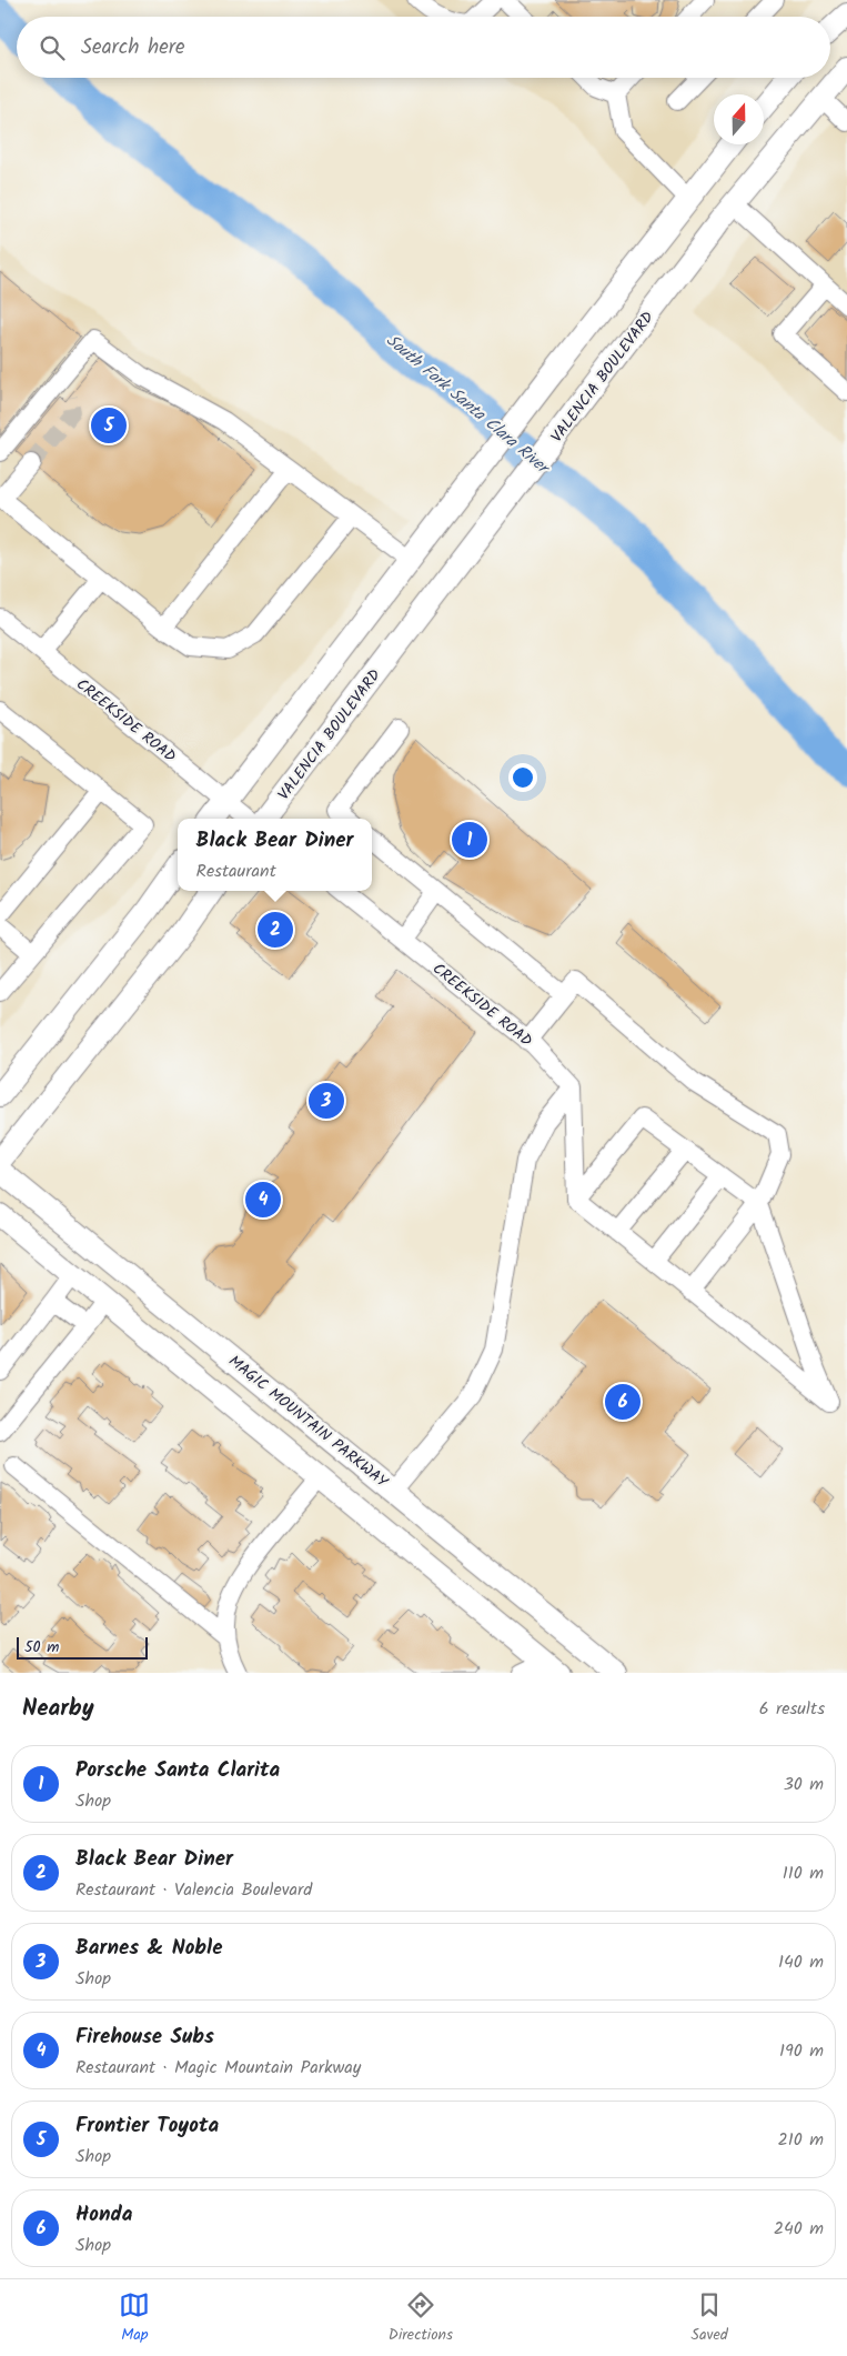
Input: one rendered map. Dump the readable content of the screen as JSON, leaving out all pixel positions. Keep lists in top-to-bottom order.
{
  "streets": {
    "main road": ["VALENCIA BOULEVARD", "MAGIC MOUNTAIN PARKWAY"],
    "street": ["CREEKSIDE ROAD"]
  },
  "water": ["South Fork Santa Clara River"],
  "scale_bar": "50 m",
  "north": "top",
  "page": {
    "search": "Search here",
    "pins": [
      "5",
      "1",
      "2",
      "3",
      "4",
      "6"
    ],
    "popup": ["Black Bear Diner", "Restaurant"],
    "scale": "50 m",
    "heading": ["Nearby", "6 results"],
    "list": [
      {
        "mark": "1",
        "name": "Porsche Santa Clarita",
        "note": "Shop",
        "value": "30 m"
      },
      {
        "mark": "2",
        "name": "Black Bear Diner",
        "note": "Restaurant · Valencia Boulevard",
        "value": "110 m"
      },
      {
        "mark": "3",
        "name": "Barnes & Noble",
        "note": "Shop",
        "value": "140 m"
      },
      {
        "mark": "4",
        "name": "Firehouse Subs",
        "note": "Restaurant · Magic Mountain Parkway",
        "value": "190 m"
      },
      {
        "mark": "5",
        "name": "Frontier Toyota",
        "note": "Shop",
        "value": "210 m"
      },
      {
        "mark": "6",
        "name": "Honda",
        "note": "Shop",
        "value": "240 m"
      }
    ],
    "nav": ["Map", "Directions", "Saved"]
  }
}
